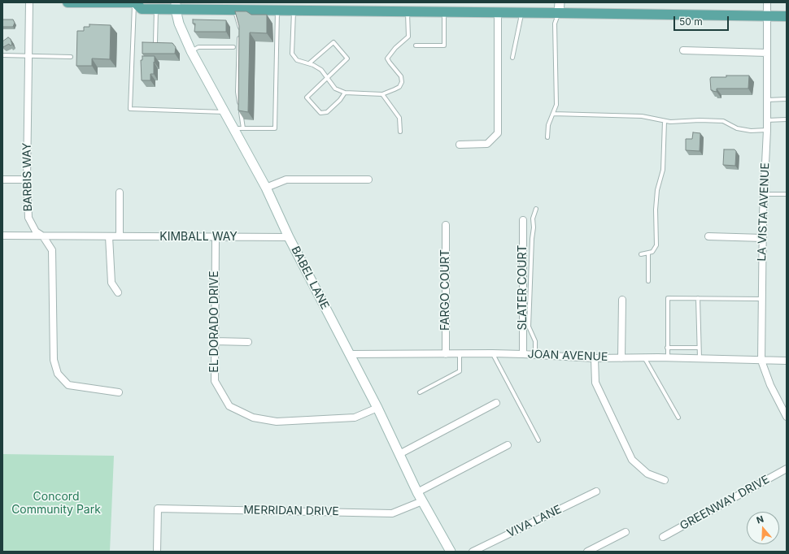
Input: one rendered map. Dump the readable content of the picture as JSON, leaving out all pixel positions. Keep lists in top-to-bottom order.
{
  "streets": {
    "street": [
      "BARBIS WAY",
      "LA VISTA AVENUE",
      "KIMBALL WAY",
      "BABEL LANE",
      "SLATER COURT",
      "FARGO COURT",
      "EL DORADO DRIVE",
      "JOAN AVENUE",
      "GREENWAY DRIVE",
      "MERRIDAN DRIVE",
      "VIVA LANE"
    ]
  },
  "crossings": [
    ["BARBIS WAY", "KIMBALL WAY"],
    ["LA VISTA AVENUE", "JOAN AVENUE"],
    ["KIMBALL WAY", "BABEL LANE"],
    ["KIMBALL WAY", "EL DORADO DRIVE"],
    ["BABEL LANE", "EL DORADO DRIVE"],
    ["BABEL LANE", "JOAN AVENUE"],
    ["BABEL LANE", "MERRIDAN DRIVE"],
    ["SLATER COURT", "JOAN AVENUE"],
    ["FARGO COURT", "JOAN AVENUE"]
  ],
  "parks": ["Concord Community Park"],
  "scale_bar": "50 m",
  "north": "top"
}
